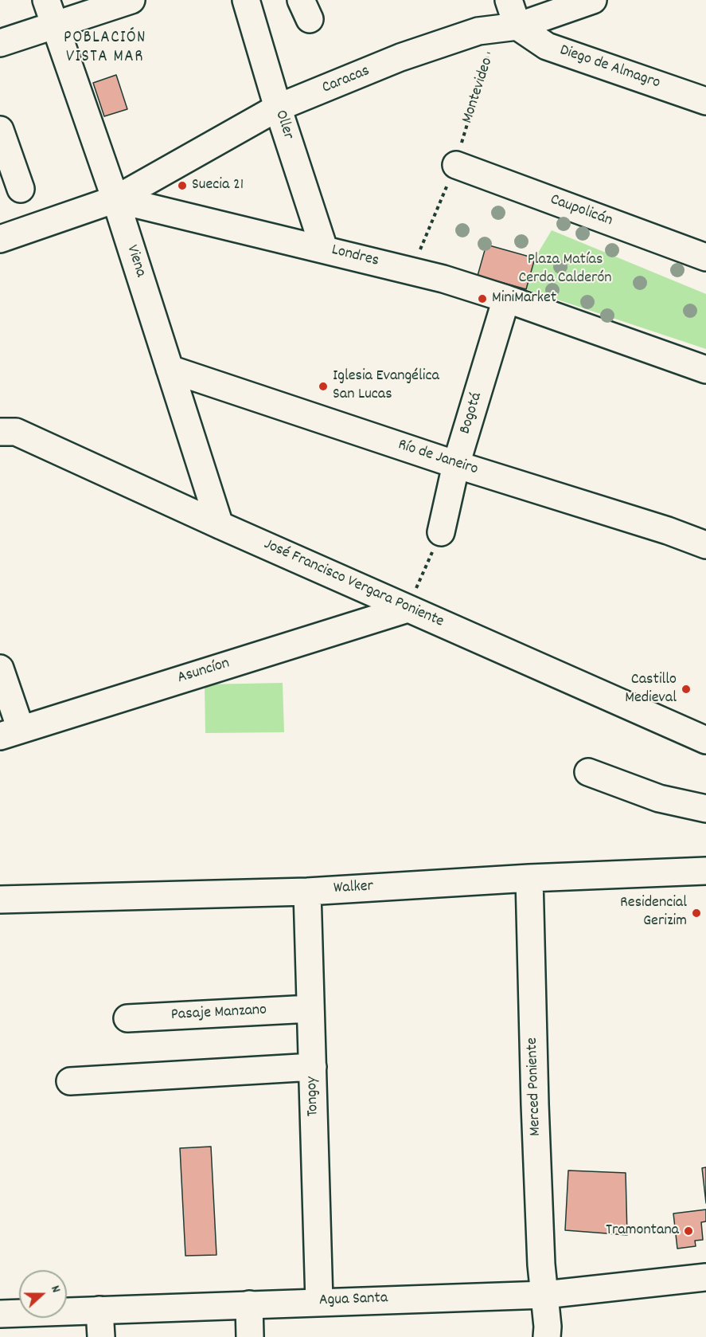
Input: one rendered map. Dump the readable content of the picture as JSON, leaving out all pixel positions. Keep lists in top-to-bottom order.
{
  "streets": {
    "street": [
      "Diego de Almagro",
      "Caracas",
      "Oller",
      "Caupolicán",
      "Londres",
      "Viena",
      "Bogotá",
      "Río de Janeiro",
      "José Francisco Vergara Poniente",
      "Asuncíon",
      "Walker",
      "Pasaje Manzano",
      "Merced Poniente",
      "Tongoy",
      "Agua Santa"
    ],
    "path": ["Montevideo"]
  },
  "crossings": [
    ["Diego de Almagro", "Caracas"],
    ["Diego de Almagro", "Montevideo"],
    ["Caracas", "Montevideo"],
    ["Caracas", "Oller"],
    ["Caracas", "Londres"],
    ["Caracas", "Viena"],
    ["Montevideo", "Caupolicán"],
    ["Oller", "Londres"],
    ["Londres", "Viena"],
    ["Londres", "Bogotá"],
    ["Viena", "Río de Janeiro"],
    ["Viena", "José Francisco Vergara Poniente"],
    ["Bogotá", "Río de Janeiro"],
    ["José Francisco Vergara Poniente", "Asuncíon"],
    ["Walker", "Merced Poniente"],
    ["Walker", "Tongoy"],
    ["Pasaje Manzano", "Tongoy"],
    ["Merced Poniente", "Agua Santa"],
    ["Tongoy", "Agua Santa"]
  ],
  "districts": ["POBLACIÓN VISTA MAR"],
  "parks": ["Plaza Matías Cerda Calderón"],
  "places": [
    "Suecia 21",
    "MiniMarket",
    "Iglesia Evangélica San Lucas",
    "Castillo Medieval",
    "Residencial Gerizim",
    "Tramontana"
  ],
  "north": "right"
}
